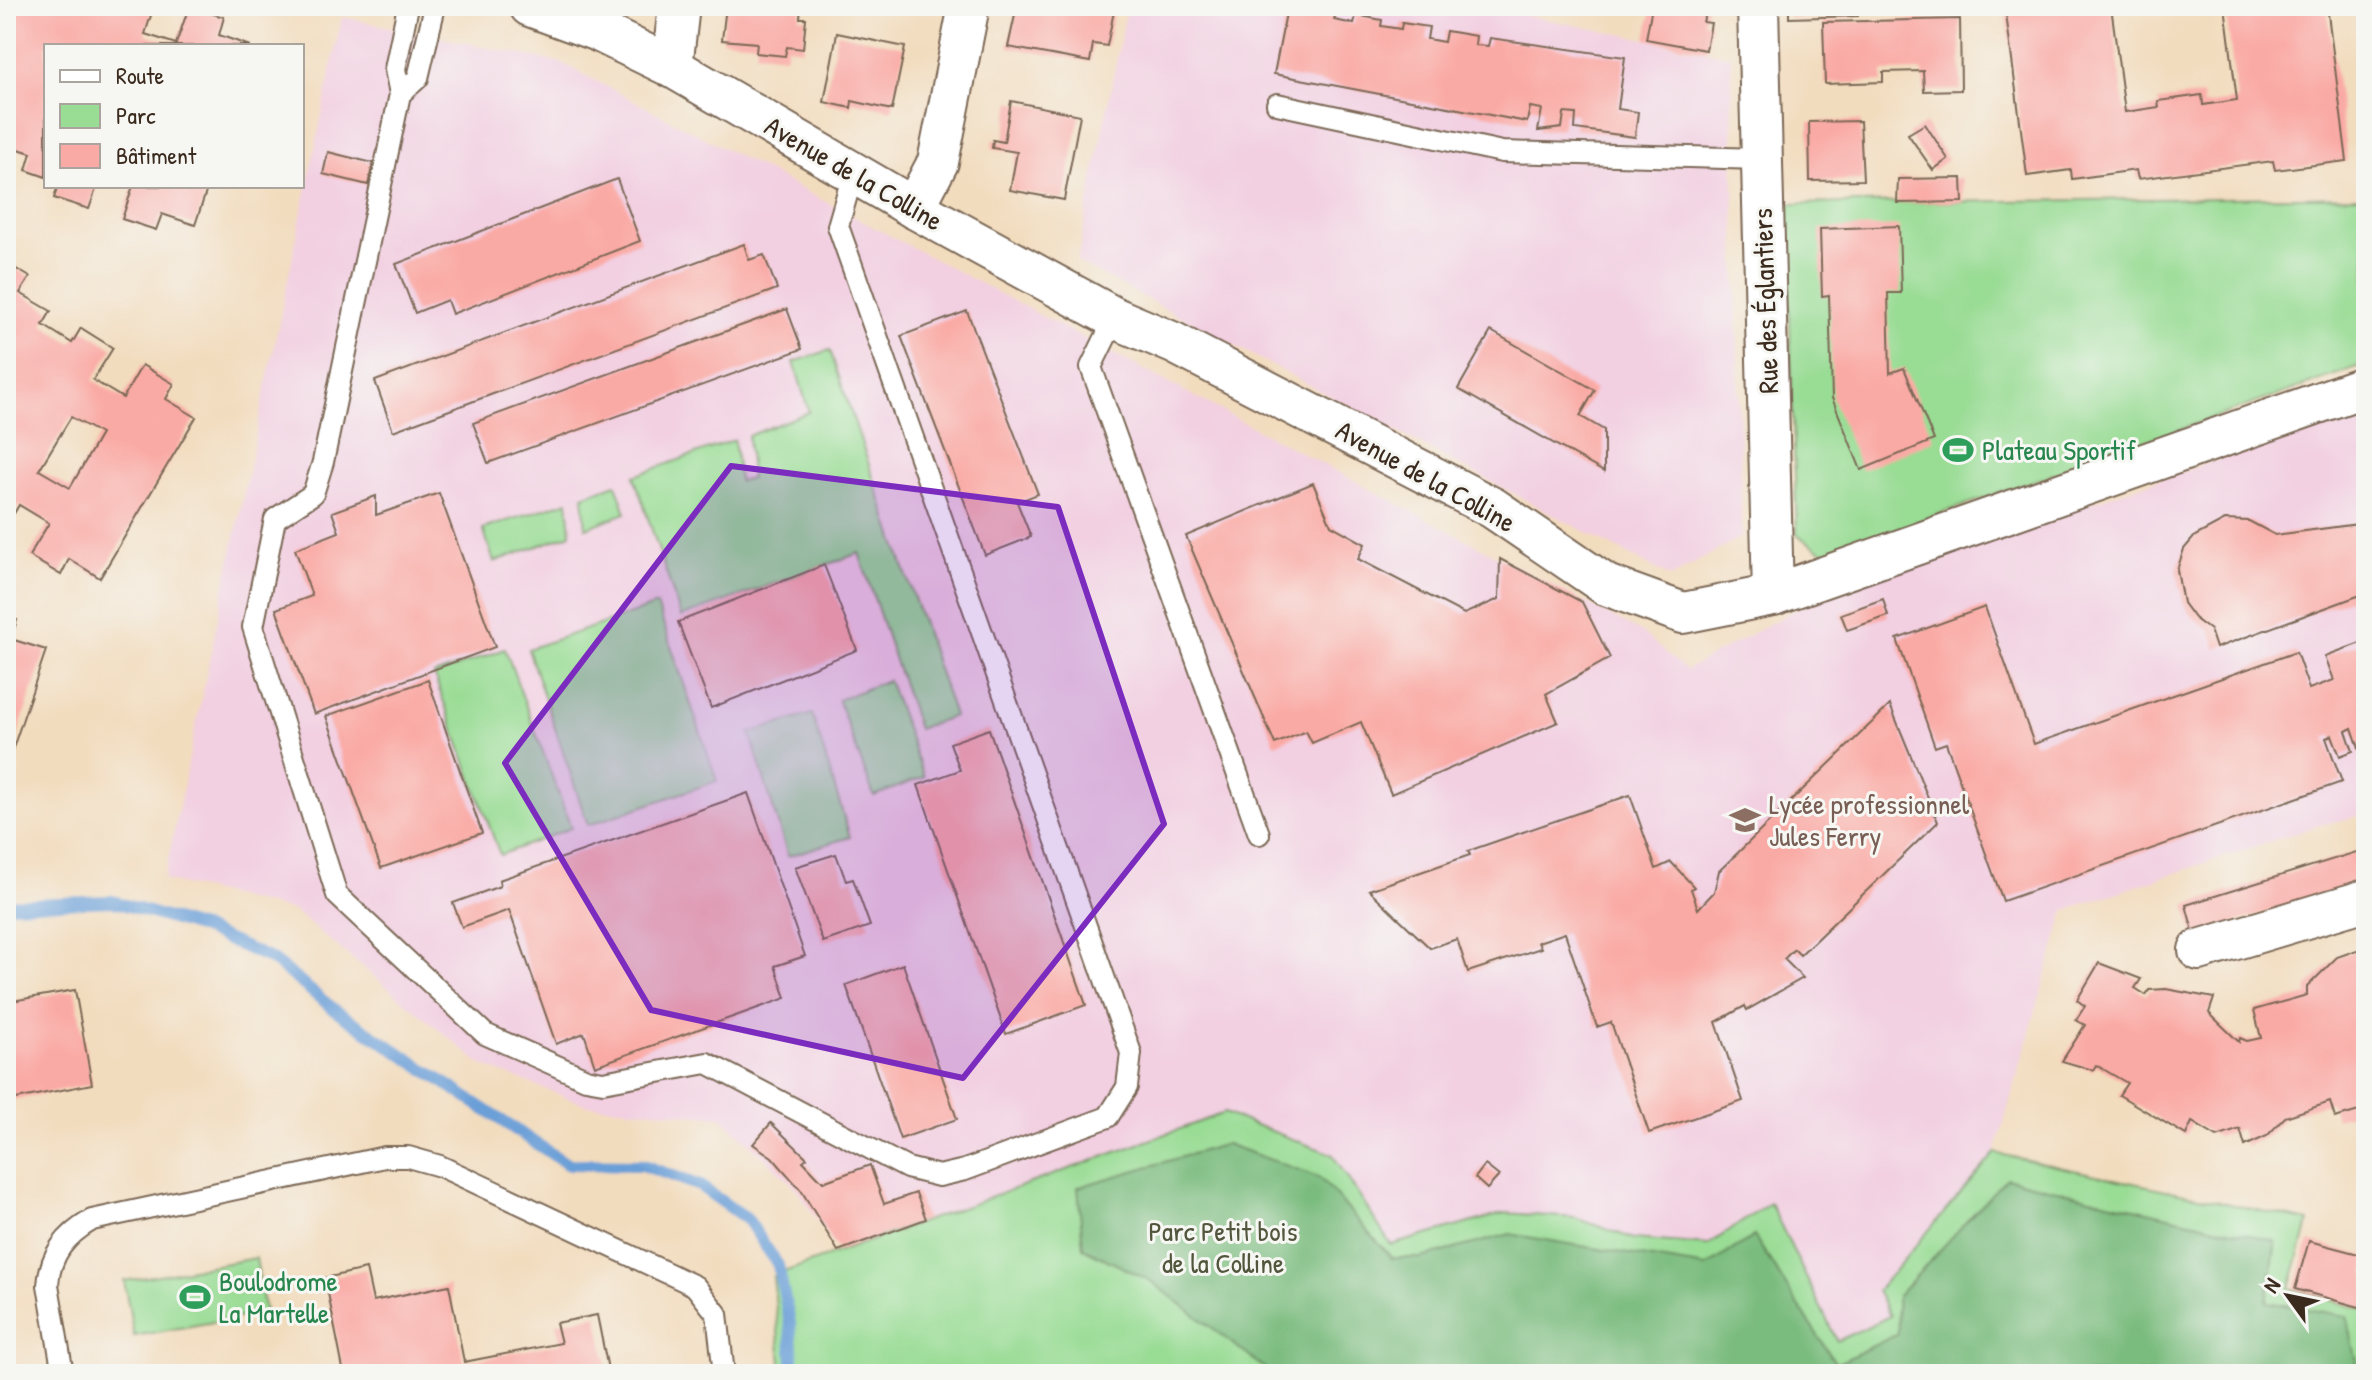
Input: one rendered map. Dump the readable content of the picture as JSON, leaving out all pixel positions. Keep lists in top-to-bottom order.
{
  "streets": {
    "street": ["Avenue de la Colline", "Rue des Églantiers"]
  },
  "crossings": [
    ["Avenue de la Colline", "Rue des Églantiers"]
  ],
  "parks": ["Parc Petit bois de la Colline"],
  "places": {
    "sports": ["Plateau Sportif", "Boulodrome La Martelle"],
    "school or university": ["Lycée professionnel Jules Ferry"]
  },
  "legend": ["Route", "Parc", "Bâtiment"],
  "north": "top left"
}
